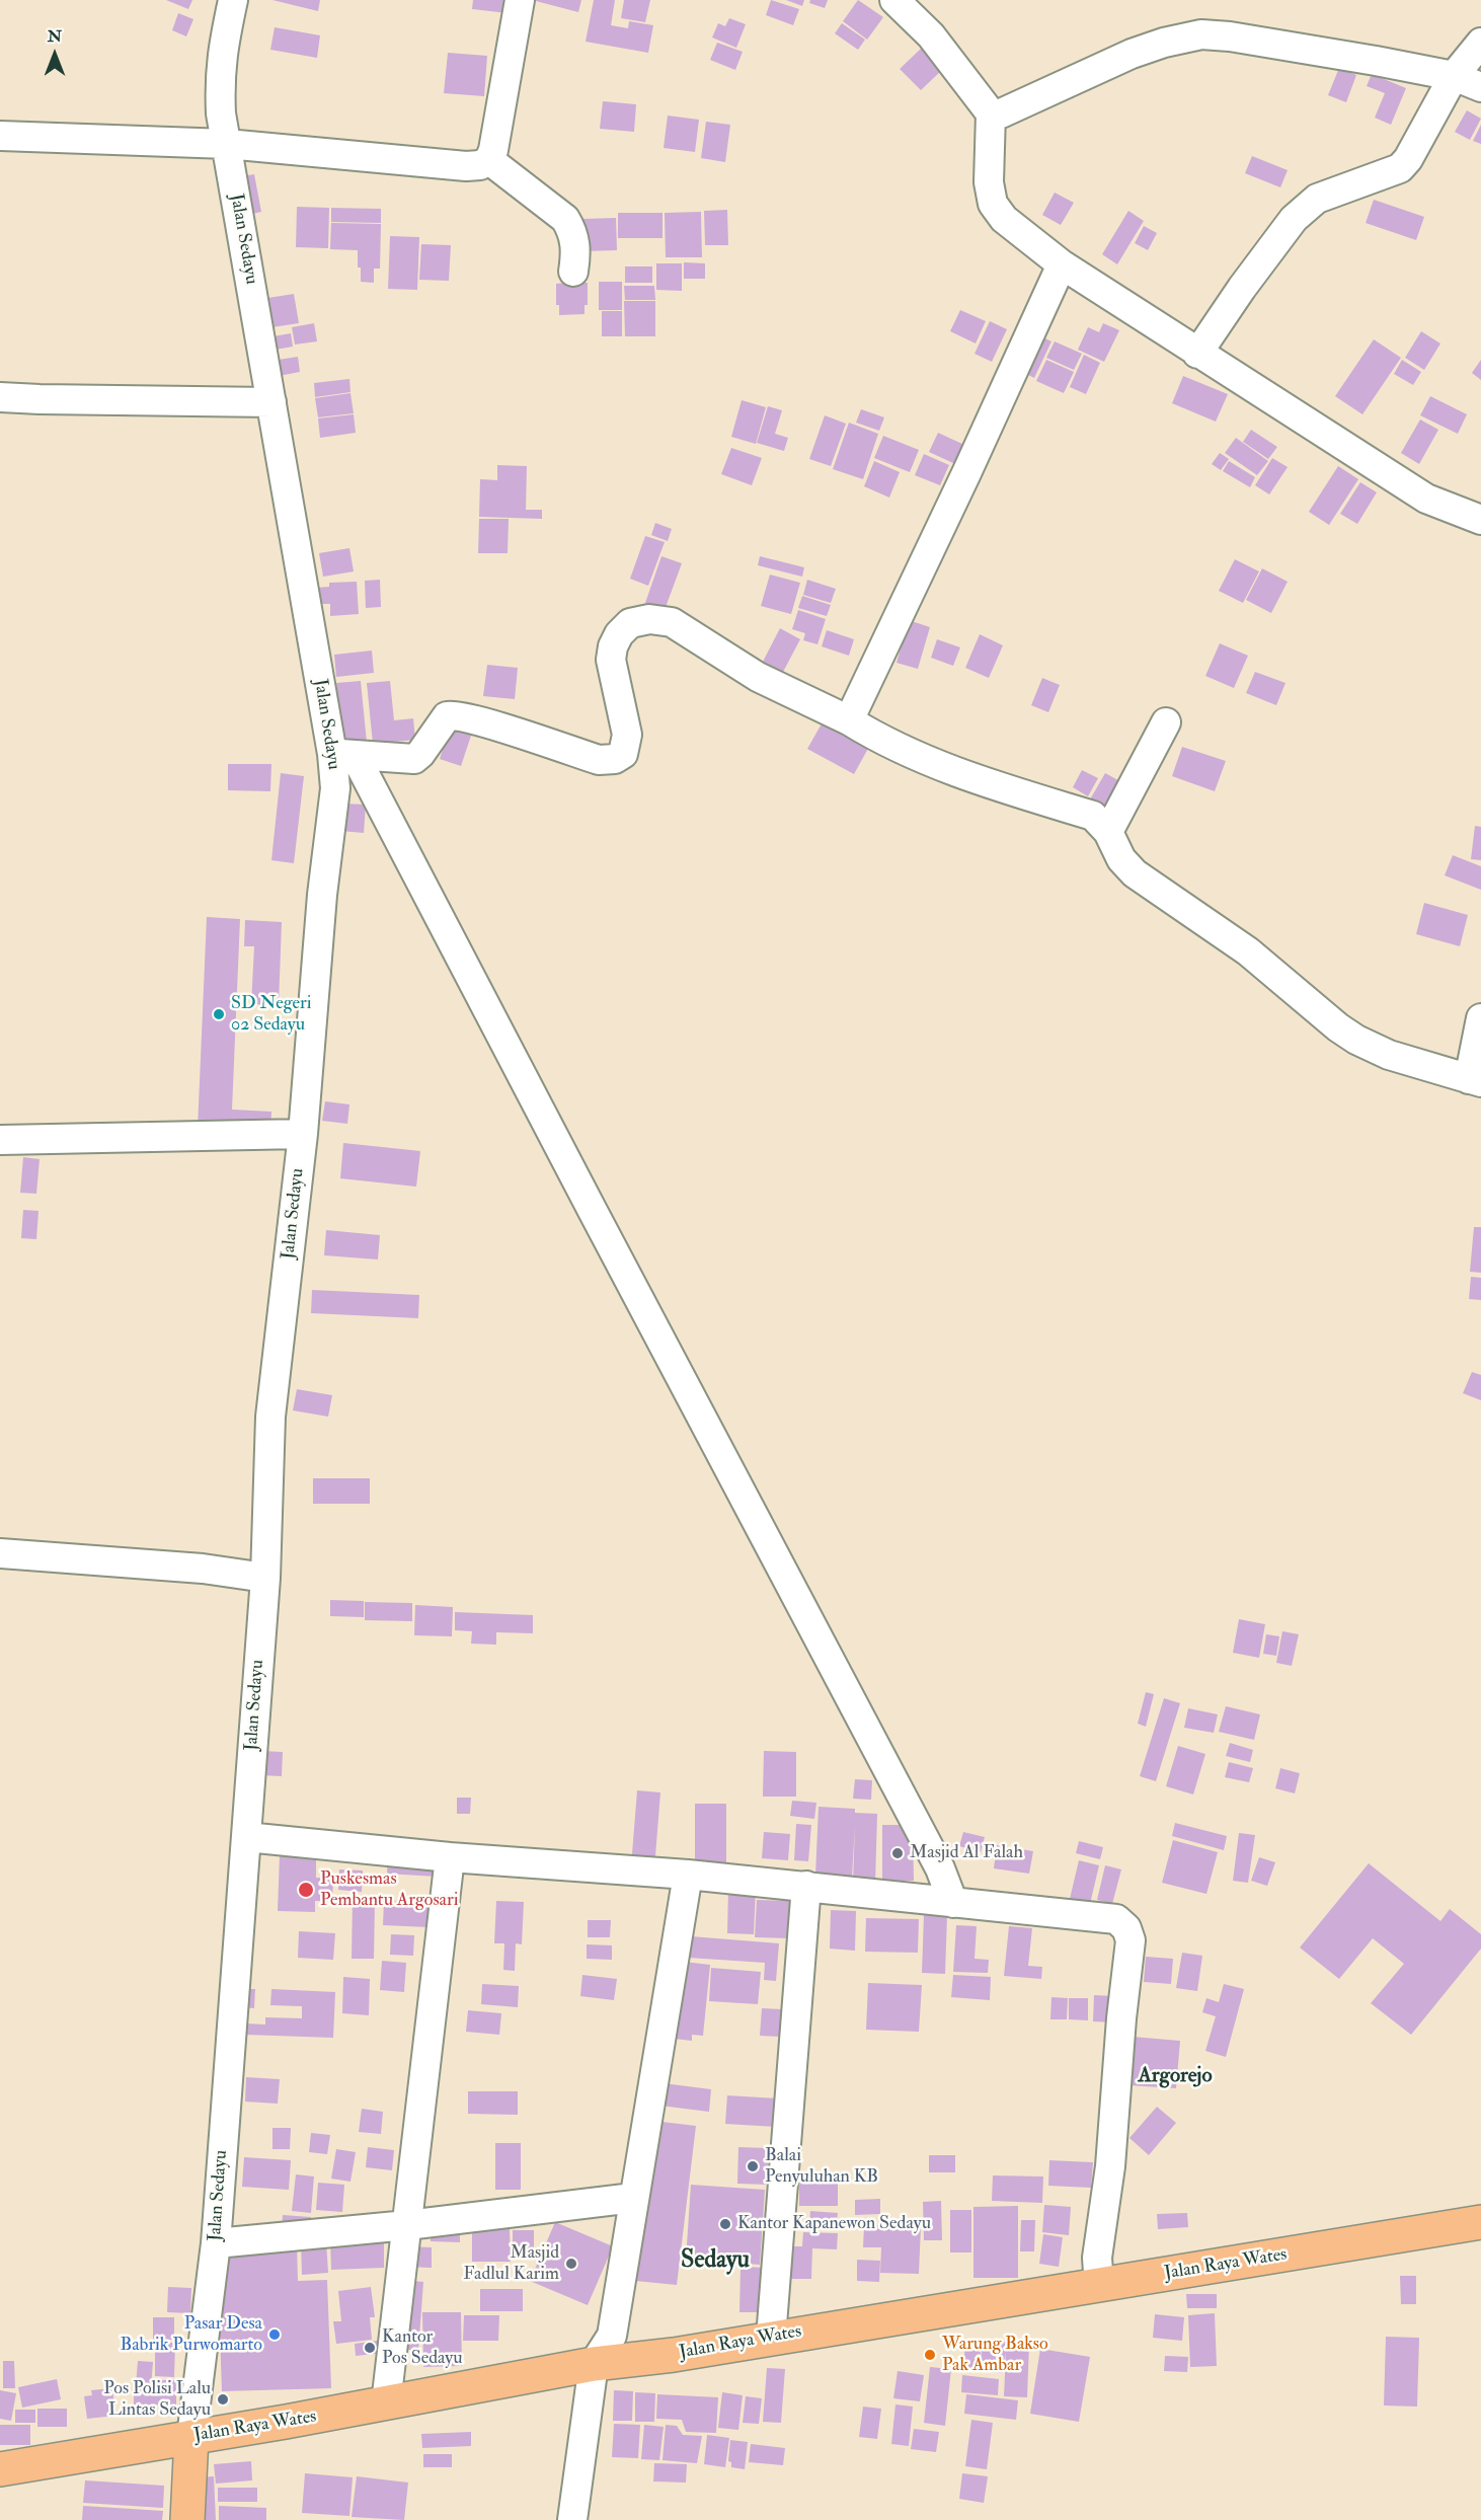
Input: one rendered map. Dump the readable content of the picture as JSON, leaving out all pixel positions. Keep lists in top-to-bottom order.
{
  "streets": {
    "main road": ["Jalan Raya Wates"],
    "street": ["Jalan Sedayu"]
  },
  "crossings": [
    ["Jalan Sedayu", "Jalan Raya Wates"]
  ],
  "districts": ["Argorejo", "Sedayu"],
  "places": [
    "SD Negeri 02 Sedayu",
    "Masjid Al Falah",
    "Puskesmas Pembantu Argosari",
    "Balai Penyuluhan KB",
    "Kantor Kapanewon Sedayu",
    "Masjid Fadlul Karim",
    "Pasar Desa Babrik Purwomarto",
    "Kantor Pos Sedayu",
    "Warung Bakso Pak Ambar",
    "Pos Polisi Lalu Lintas Sedayu"
  ],
  "north": "top"
}
